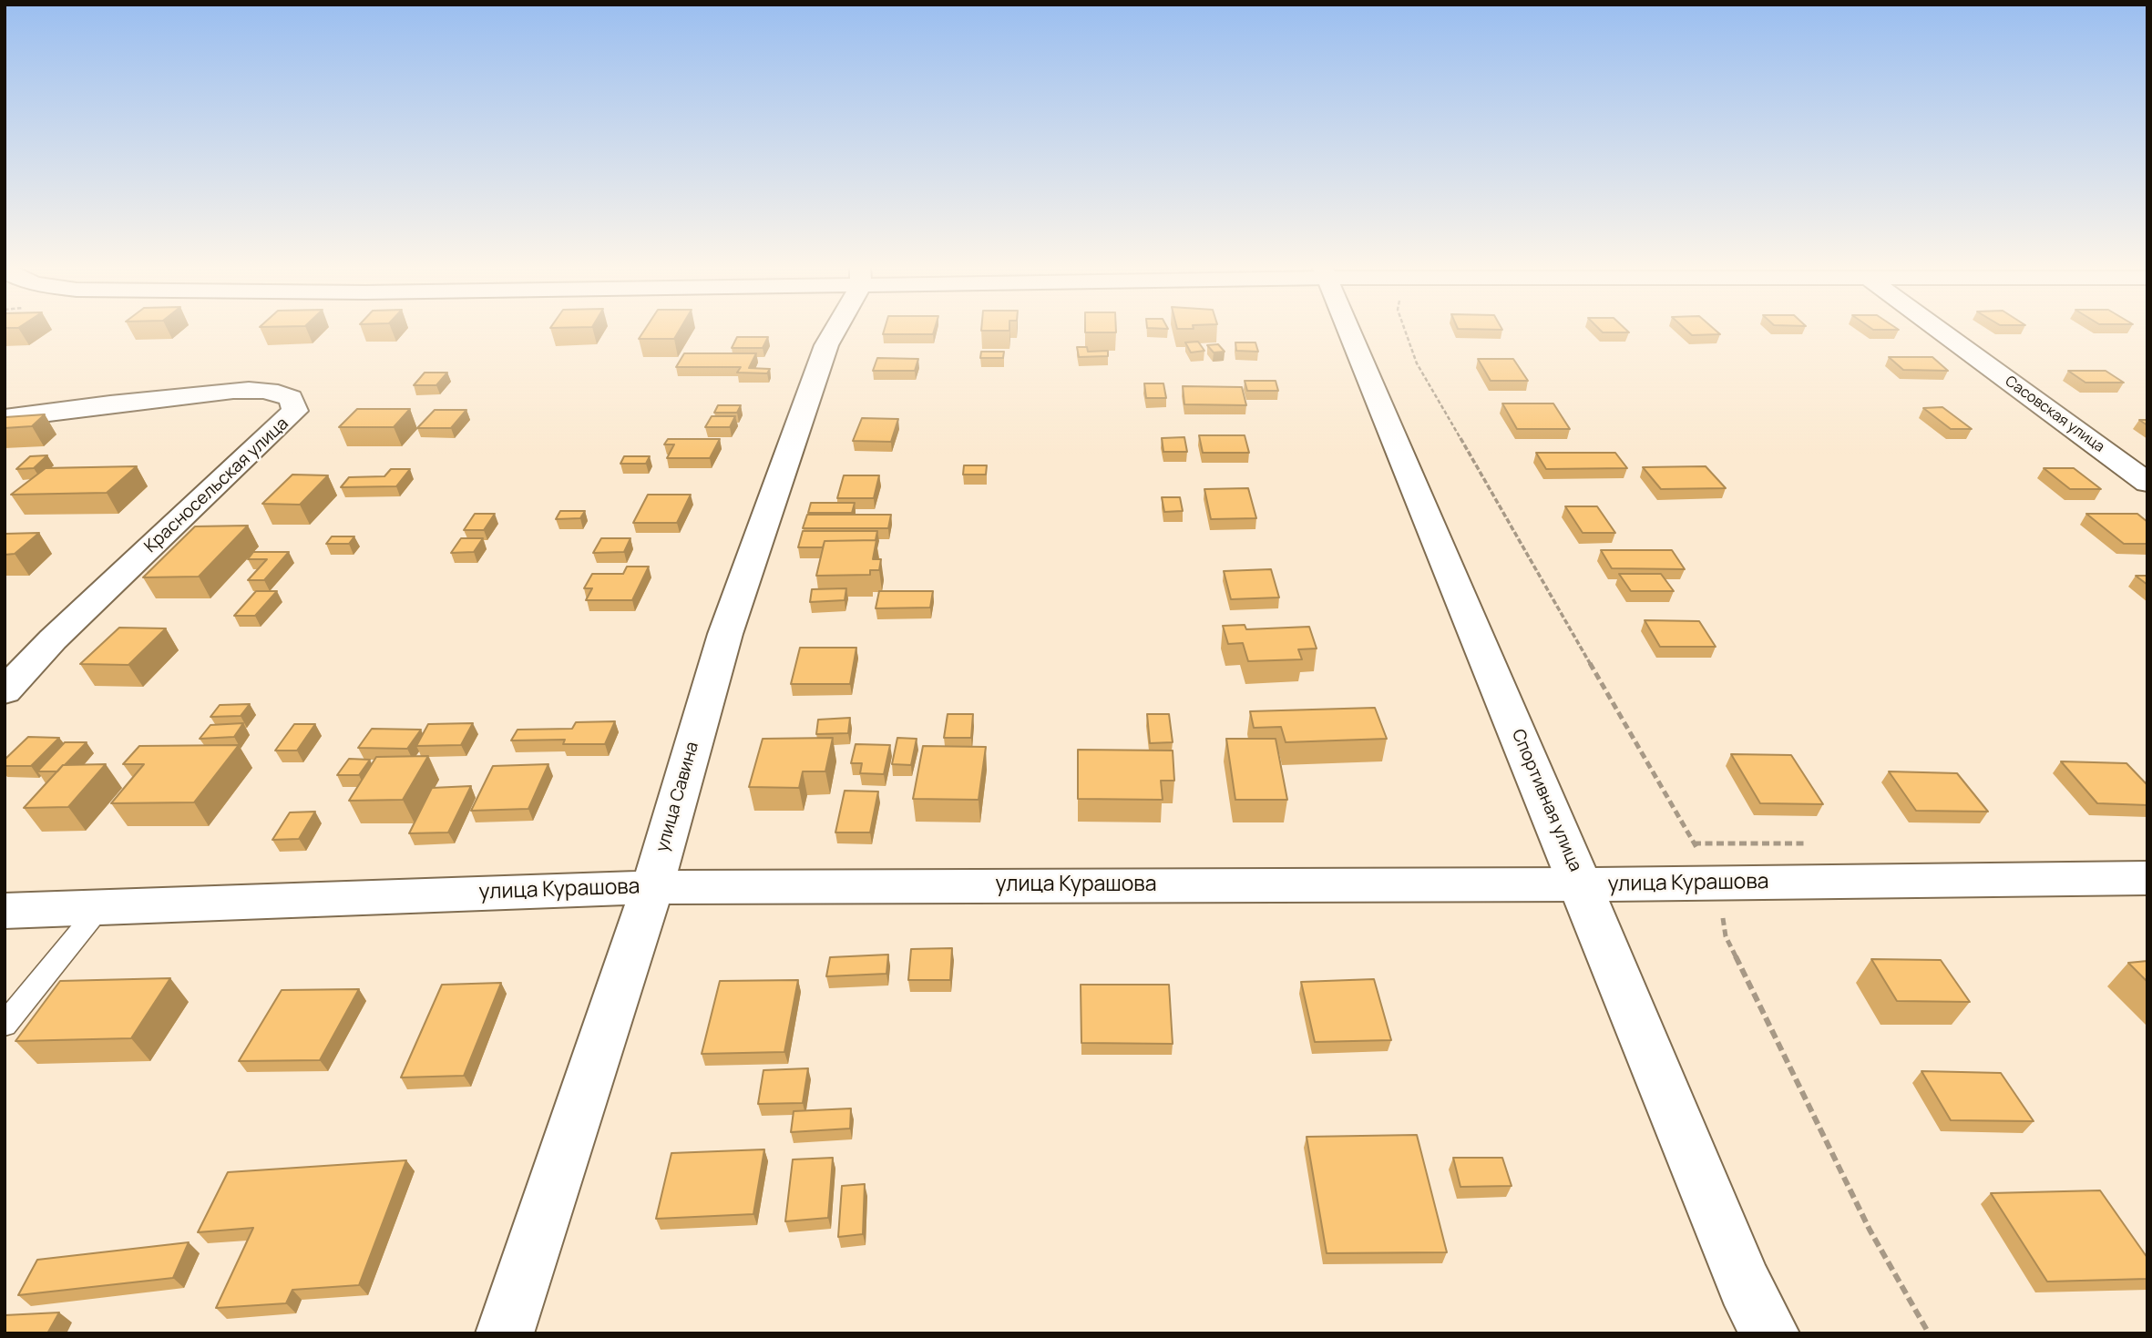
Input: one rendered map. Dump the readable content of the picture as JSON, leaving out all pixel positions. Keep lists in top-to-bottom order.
{
  "streets": {
    "street": [
      "Сасовская улица",
      "Красносельская улица",
      "улица Савина",
      "Спортивная улица",
      "улица Курашова"
    ]
  },
  "crossings": [
    ["улица Савина", "улица Курашова"],
    ["Спортивная улица", "улица Курашова"]
  ]
}
